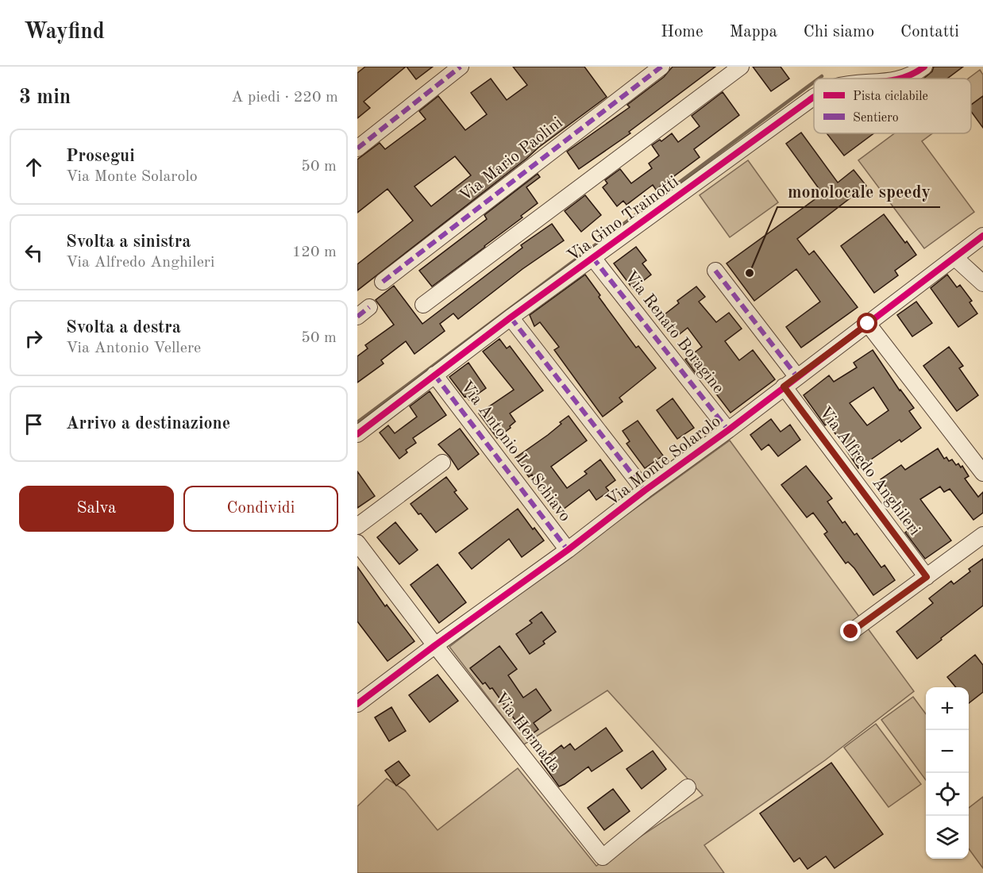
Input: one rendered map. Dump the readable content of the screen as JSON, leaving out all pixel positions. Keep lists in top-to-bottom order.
{
  "streets": {
    "street": [
      "Via Mario Paolini",
      "Via Gino Trainotti",
      "Via Renato Boragine",
      "Via Antonio Lo Schiavo",
      "Via Monte Solarolo",
      "Via Alfredo Anghileri",
      "Via Hermada"
    ]
  },
  "crossings": [
    ["Via Gino Trainotti", "Via Renato Boragine"],
    ["Via Gino Trainotti", "Via Antonio Lo Schiavo"],
    ["Via Renato Boragine", "Via Monte Solarolo"],
    ["Via Antonio Lo Schiavo", "Via Monte Solarolo"],
    ["Via Monte Solarolo", "Via Alfredo Anghileri"],
    ["Via Monte Solarolo", "Via Hermada"]
  ],
  "places": ["monolocale speedy"],
  "legend": ["Pista ciclabile", "Sentiero"],
  "page": {
    "header": "Wayfind",
    "nav": [
      "Home",
      "Mappa",
      "Chi siamo",
      "Contatti"
    ],
    "heading": ["3 min", "A piedi · 220 m"],
    "list": [
      ["Prosegui", "Via Monte Solarolo", "50 m"],
      ["Svolta a sinistra", "Via Alfredo Anghileri", "120 m"],
      ["Svolta a destra", "Via Antonio Vellere", "50 m"],
      "Arrivo a destinazione"
    ],
    "buttons": ["Salva", "Condividi"],
    "map_buttons": ["+", "−"]
  }
}
